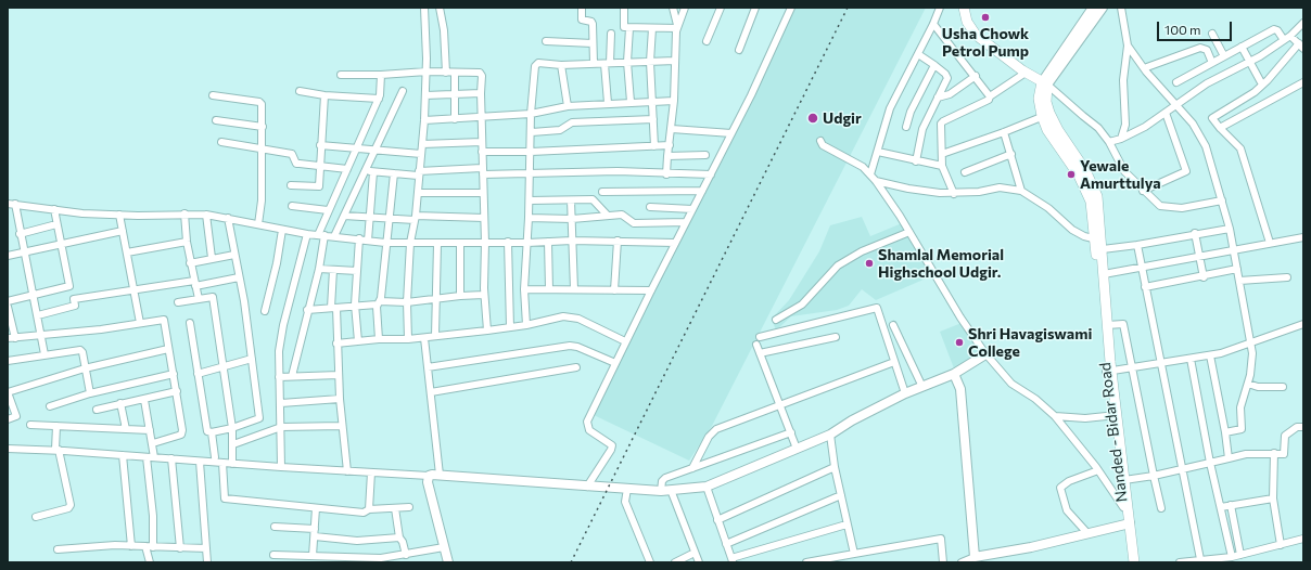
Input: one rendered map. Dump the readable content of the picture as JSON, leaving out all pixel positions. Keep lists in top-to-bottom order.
{
  "streets": {
    "highway": ["Nanded - Bidar Road"]
  },
  "places": [
    "Usha Chowk Petrol Pump",
    "Udgir",
    "Yewale Amurttulya",
    "Shamlal Memorial Highschool Udgir.",
    "Shri Havagiswami College"
  ],
  "scale_bar": "100 m"
}
